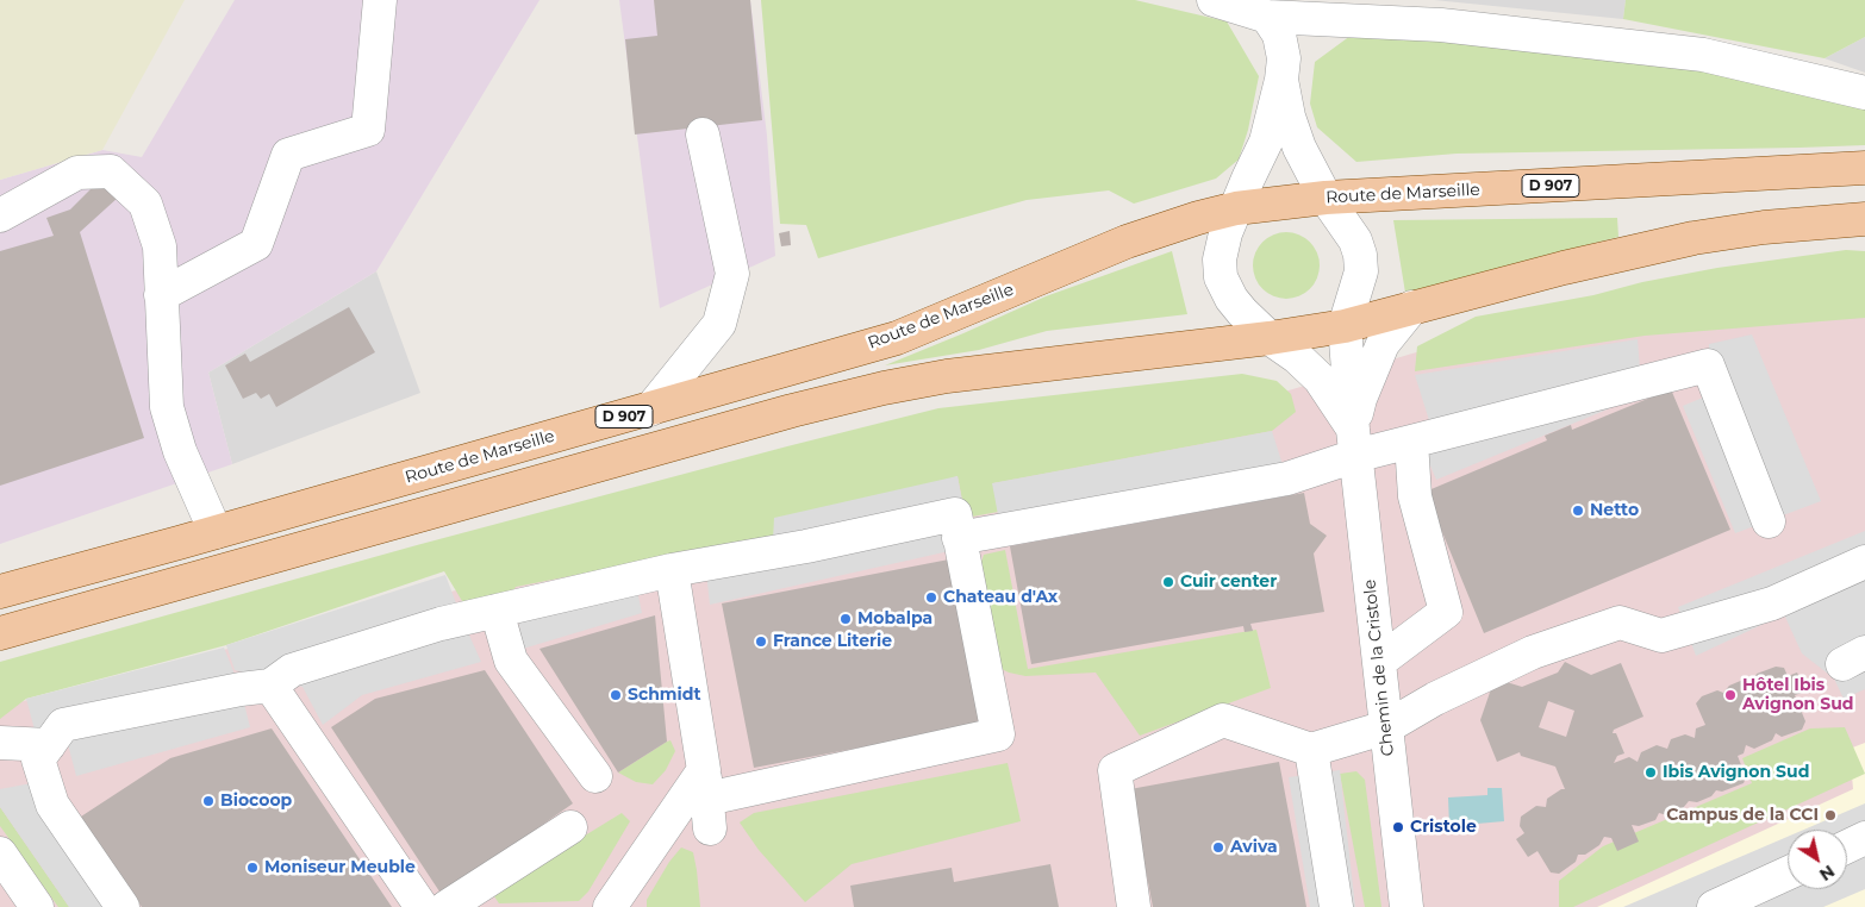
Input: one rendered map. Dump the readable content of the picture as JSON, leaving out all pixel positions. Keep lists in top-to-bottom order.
{
  "streets": {
    "main road": ["D 907", "Route de Marseille"],
    "street": ["Chemin de la Cristole"]
  },
  "crossings": [
    ["D 907", "Route de Marseille"],
    ["D 907", "Chemin de la Cristole"],
    ["Route de Marseille", "Chemin de la Cristole"]
  ],
  "places": [
    "Netto",
    "Cuir center",
    "Chateau d'Ax",
    "Mobalpa",
    "France Literie",
    "Schmidt",
    "Hôtel Ibis Avignon Sud",
    "Ibis Avignon Sud",
    "Biocoop",
    "Campus de la CCI",
    "Cristole",
    "Aviva",
    "Moniseur Meuble"
  ],
  "north": "bottom right"
}
